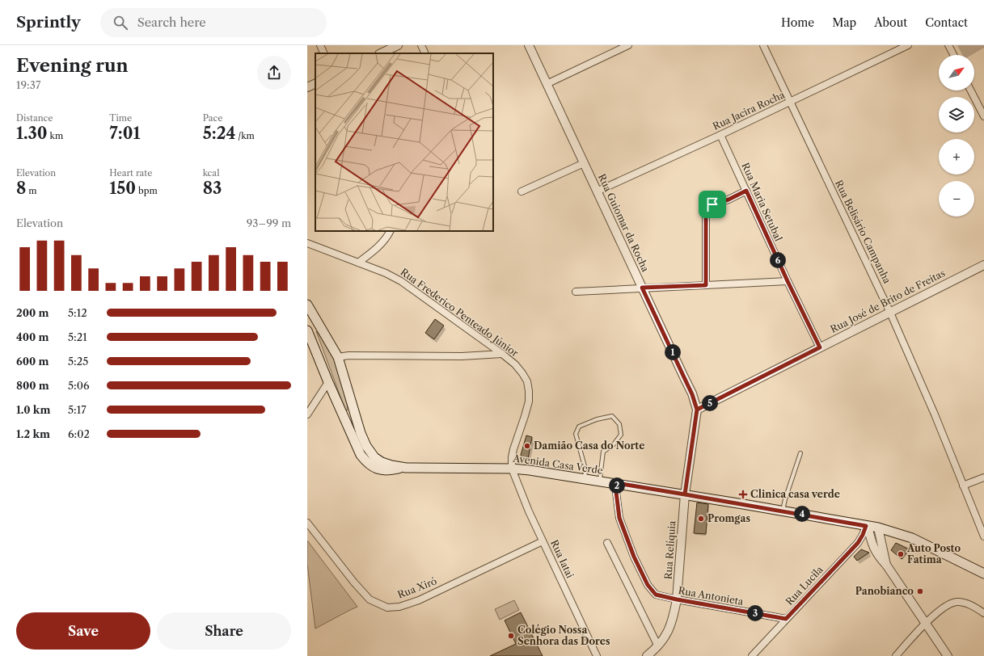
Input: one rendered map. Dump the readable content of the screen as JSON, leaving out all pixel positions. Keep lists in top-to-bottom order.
{
  "streets": {
    "main road": ["Avenida Casa Verde"],
    "street": [
      "Rua Jacira Rocha",
      "Rua Maria Setubal",
      "Rua Guiomar da Rocha",
      "Rua Belisário Campanha",
      "Rua José de Brito de Freitas",
      "Rua Frederico Penteado Júnior",
      "Rua Relíquia",
      "Rua Iatai",
      "Rua Lucila",
      "Rua Xiró",
      "Rua Antonieta"
    ]
  },
  "crossings": [
    ["Rua Jacira Rocha", "Rua Maria Setubal"],
    ["Rua Jacira Rocha", "Rua Guiomar da Rocha"],
    ["Rua Jacira Rocha", "Rua Belisário Campanha"],
    ["Rua Maria Setubal", "Rua José de Brito de Freitas"],
    ["Rua Guiomar da Rocha", "Rua José de Brito de Freitas"],
    ["Rua Guiomar da Rocha", "Rua Relíquia"],
    ["Rua Belisário Campanha", "Rua José de Brito de Freitas"],
    ["Rua José de Brito de Freitas", "Rua Relíquia"],
    ["Rua Frederico Penteado Júnior", "Avenida Casa Verde"],
    ["Rua Frederico Penteado Júnior", "Rua Iatai"],
    ["Avenida Casa Verde", "Rua Relíquia"],
    ["Avenida Casa Verde", "Rua Iatai"],
    ["Avenida Casa Verde", "Rua Lucila"],
    ["Avenida Casa Verde", "Rua Antonieta"],
    ["Rua Relíquia", "Rua Antonieta"],
    ["Rua Iatai", "Rua Xiró"],
    ["Rua Lucila", "Rua Antonieta"]
  ],
  "places": {
    "other": [
      "Damião Casa do Norte",
      "Promgas",
      "Auto Posto Fatima",
      "Panobianco",
      "Colégio Nossa Senhora das Dores"
    ],
    "health": ["Clinica casa verde"]
  },
  "north": "top right",
  "page": {
    "header": "Sprintly",
    "search": "Search here",
    "nav": [
      "Home",
      "Map",
      "About",
      "Contact"
    ],
    "heading": ["Evening run", "19:37"],
    "map_buttons": ["+", "−"],
    "stats": [
      ["Distance", "1.30 km"],
      ["Time", "7:01"],
      ["Pace", "5:24 /km"],
      ["Elevation", "8 m"],
      ["Heart rate", "150 bpm"],
      ["kcal", "83"]
    ],
    "chart": ["Elevation", "93–99 m"],
    "pins": [
      "6",
      "1",
      "5",
      "2",
      "4",
      "3"
    ],
    "list": [
      {
        "name": "200 m",
        "note": "5:12"
      },
      {
        "name": "400 m",
        "note": "5:21"
      },
      {
        "name": "600 m",
        "note": "5:25"
      },
      {
        "name": "800 m",
        "note": "5:06"
      },
      {
        "name": "1.0 km",
        "note": "5:17"
      },
      {
        "name": "1.2 km",
        "note": "6:02"
      }
    ],
    "buttons": ["Save", "Share"]
  }
}
